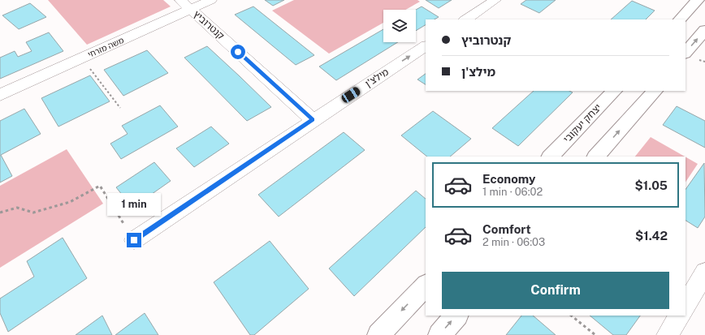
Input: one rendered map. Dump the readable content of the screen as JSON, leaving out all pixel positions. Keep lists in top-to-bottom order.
{
  "streets": {
    "main road": ["יצחק יעקובי"],
    "street": ["קנטרוביץ", "משה מזרחי", "מילצ'ן"]
  },
  "crossings": [
    ["קנטרוביץ", "משה מזרחי"],
    ["קנטרוביץ", "מילצ'ן"]
  ],
  "one_way": ["מילצ'ן"],
  "page": {
    "banner": ["קנטרוביץ", "מילצ'ן"],
    "list": [
      {
        "name": "Economy",
        "note": "1 min · 06:02",
        "value": "$1.05"
      },
      {
        "name": "Comfort",
        "note": "2 min · 06:03",
        "value": "$1.42"
      }
    ],
    "bubble": "1 min",
    "buttons": "Confirm"
  }
}
